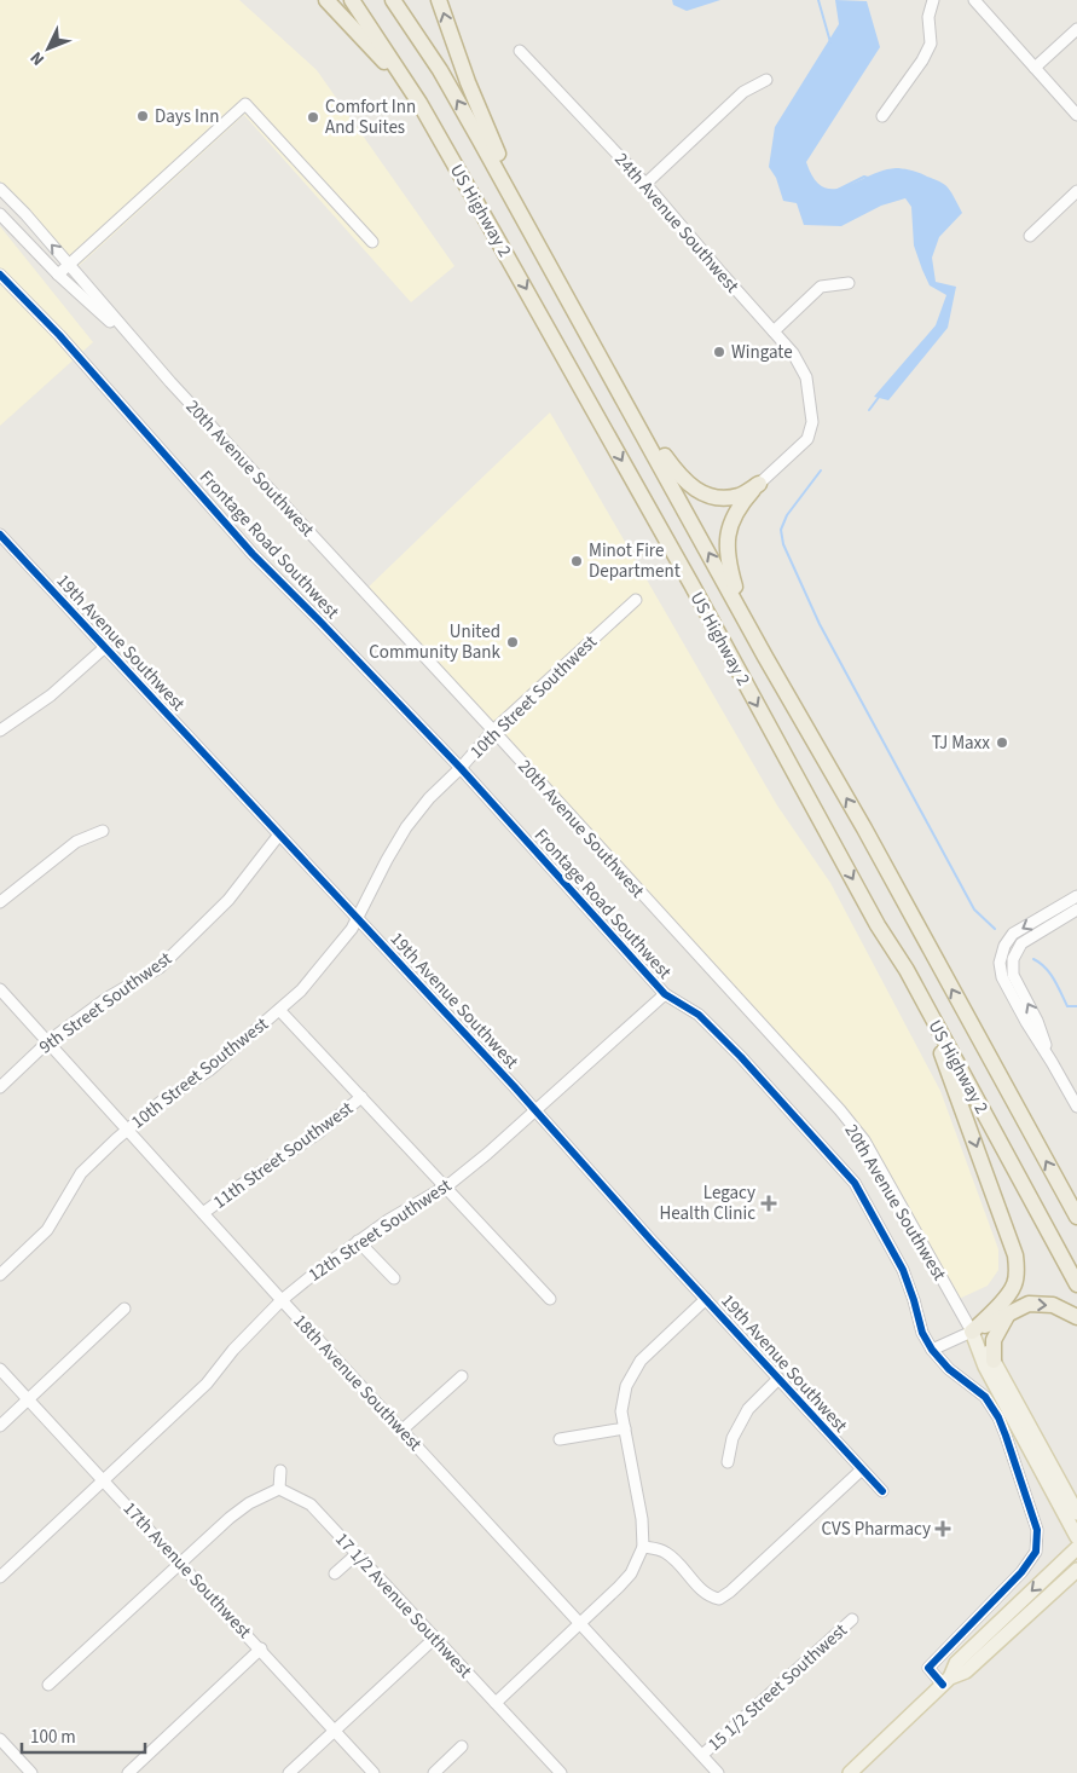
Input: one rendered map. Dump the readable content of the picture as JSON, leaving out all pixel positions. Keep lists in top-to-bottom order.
{
  "streets": {
    "highway": ["US Highway 2"],
    "main road": ["20th Avenue Southwest"],
    "street": [
      "24th Avenue Southwest",
      "Frontage Road Southwest",
      "19th Avenue Southwest",
      "10th Street Southwest",
      "9th Street Southwest",
      "11th Street Southwest",
      "12th Street Southwest",
      "18th Avenue Southwest",
      "17th Avenue Southwest",
      "17 1/2 Avenue Southwest",
      "15 1/2 Street Southwest"
    ]
  },
  "crossings": [
    ["20th Avenue Southwest", "10th Street Southwest"],
    ["Frontage Road Southwest", "10th Street Southwest"],
    ["Frontage Road Southwest", "12th Street Southwest"],
    ["19th Avenue Southwest", "10th Street Southwest"],
    ["19th Avenue Southwest", "9th Street Southwest"],
    ["19th Avenue Southwest", "12th Street Southwest"],
    ["10th Street Southwest", "18th Avenue Southwest"],
    ["9th Street Southwest", "18th Avenue Southwest"],
    ["11th Street Southwest", "18th Avenue Southwest"],
    ["12th Street Southwest", "18th Avenue Southwest"],
    ["12th Street Southwest", "17th Avenue Southwest"],
    ["18th Avenue Southwest", "15 1/2 Street Southwest"]
  ],
  "places": {
    "other": [
      "Days Inn",
      "Comfort Inn And Suites",
      "Wingate",
      "Minot Fire Department",
      "United Community Bank",
      "TJ Maxx"
    ],
    "health": ["Legacy Health Clinic", "CVS Pharmacy"]
  },
  "scale_bar": "100 m",
  "north": "bottom left"
}
